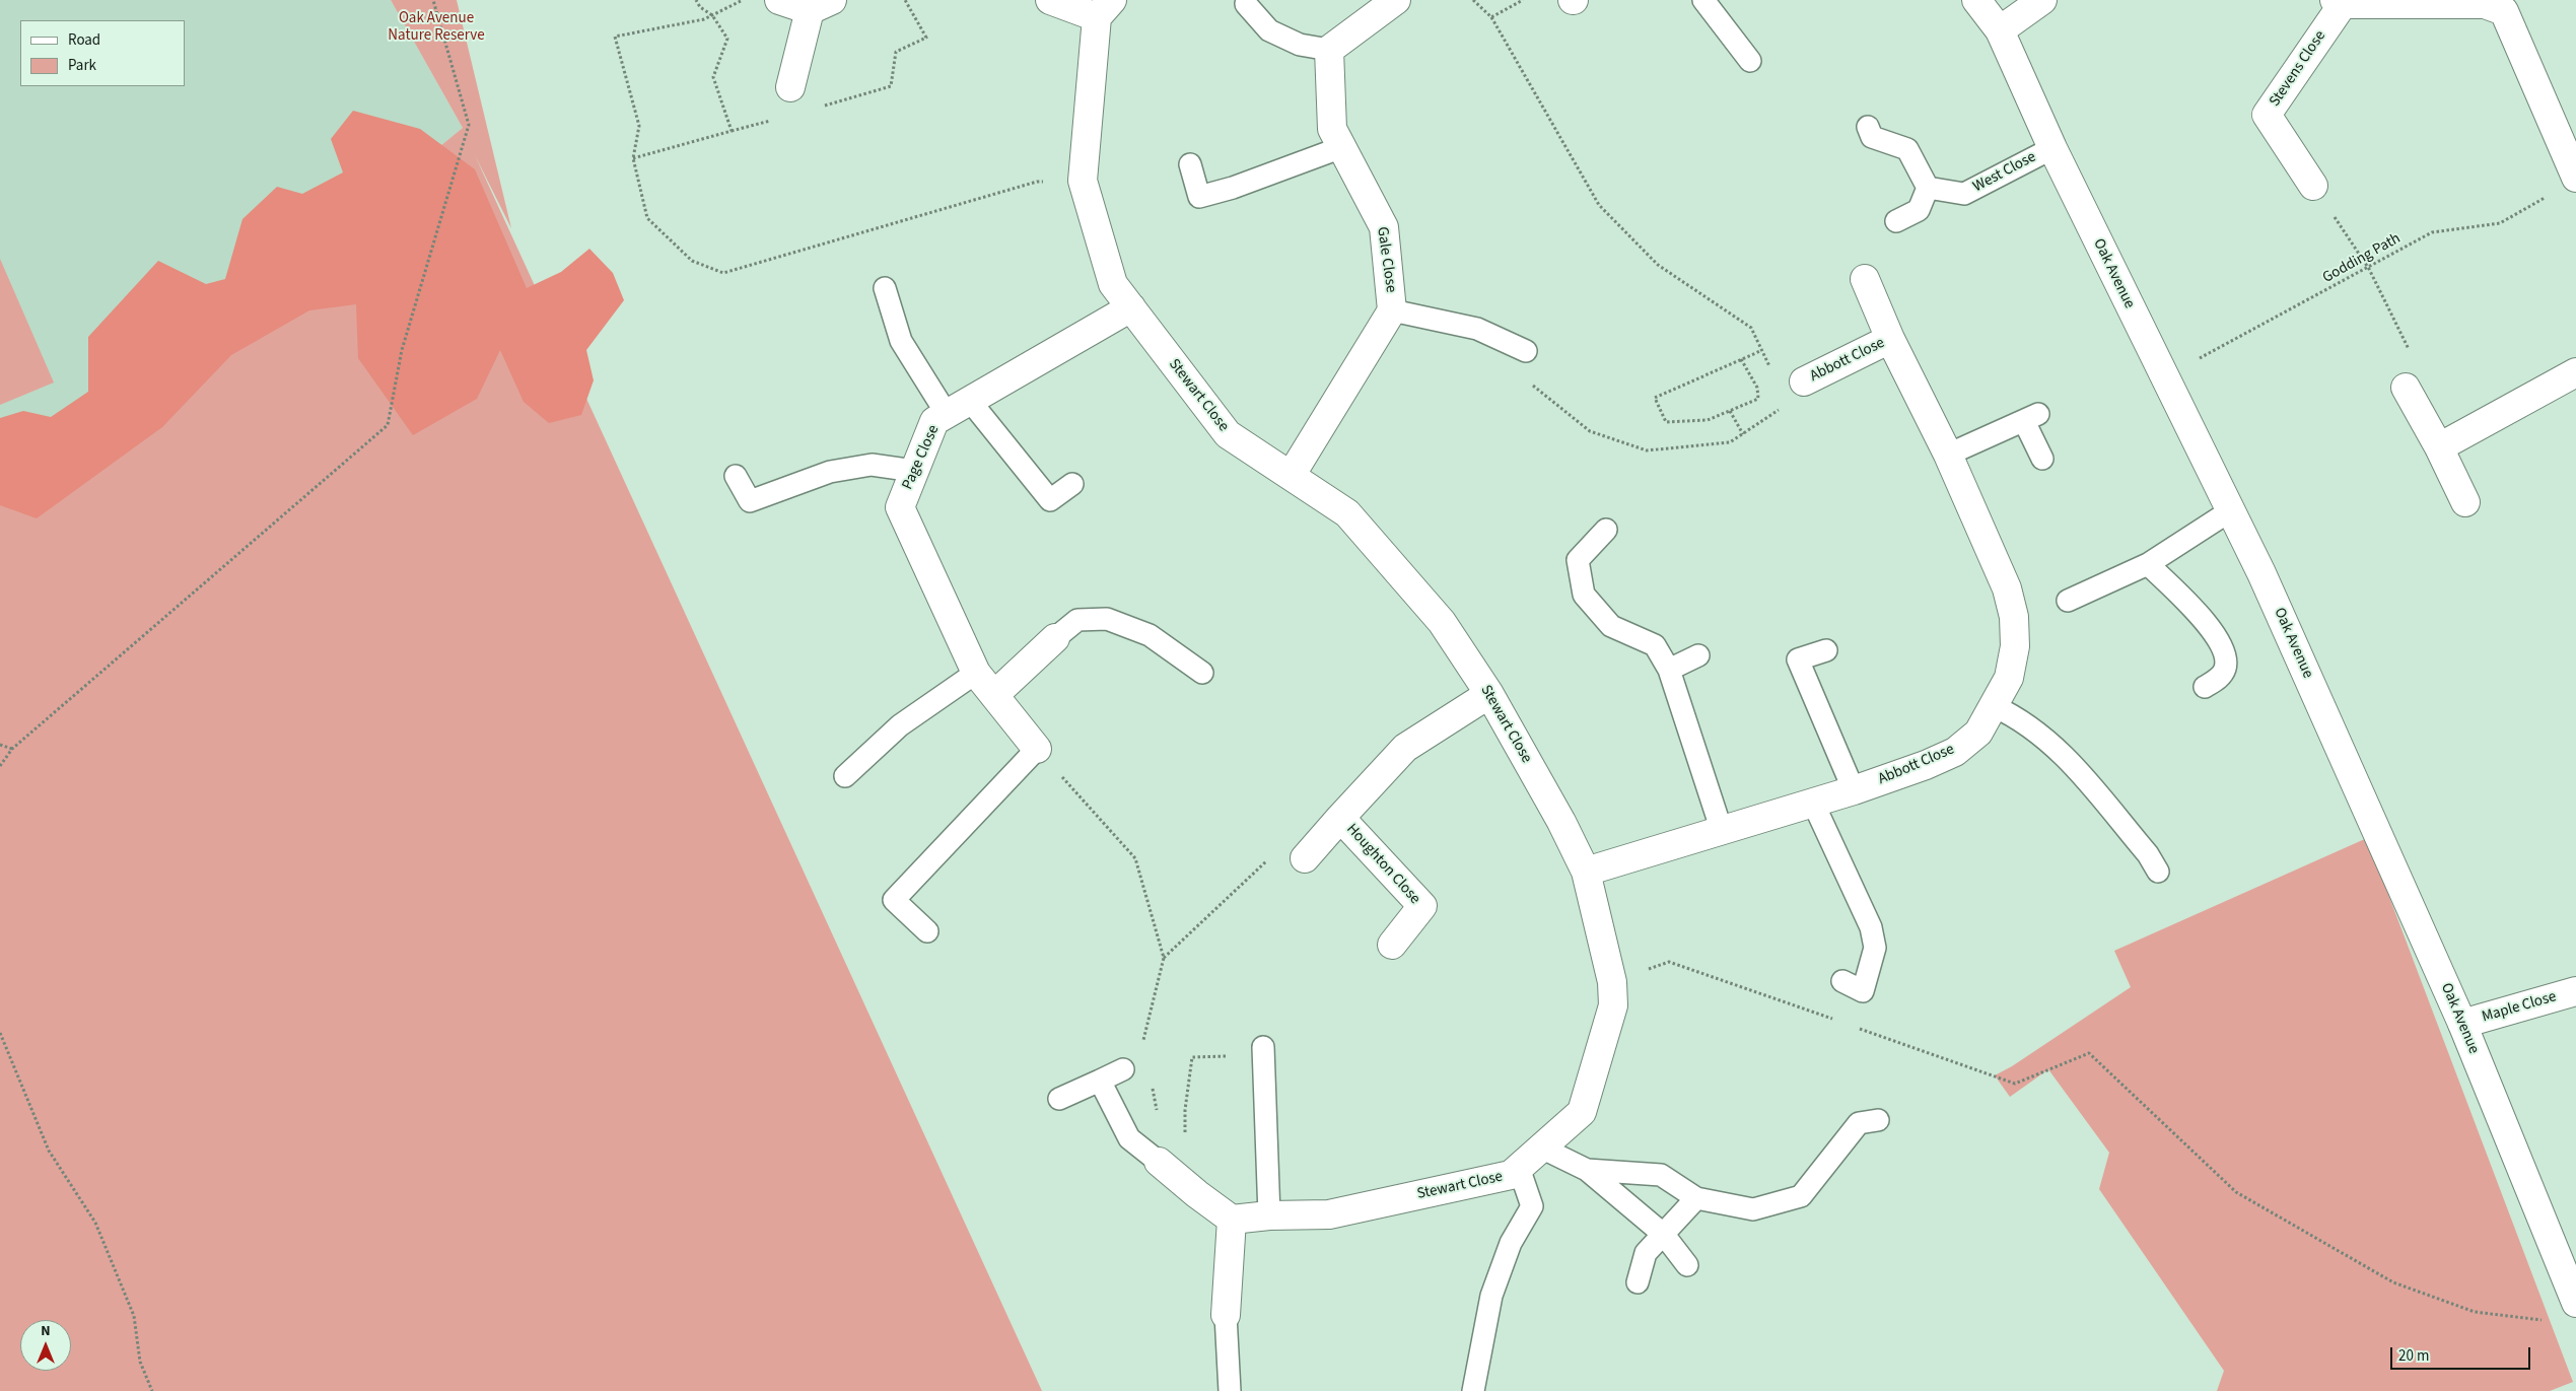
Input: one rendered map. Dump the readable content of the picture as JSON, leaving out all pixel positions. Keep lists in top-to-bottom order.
{
  "streets": {
    "street": [
      "Stevens Close",
      "Gale Close",
      "Oak Avenue",
      "Abbott Close",
      "Stewart Close",
      "Page Close",
      "Houghton Close",
      "Maple Close"
    ],
    "lane": ["West Close"],
    "path": ["Godding Path"]
  },
  "crossings": [
    ["West Close", "Oak Avenue"],
    ["Godding Path", "Oak Avenue"],
    ["Gale Close", "Stewart Close"],
    ["Oak Avenue", "Maple Close"],
    ["Abbott Close", "Stewart Close"],
    ["Stewart Close", "Page Close"],
    ["Stewart Close", "Houghton Close"]
  ],
  "parks": ["Oak Avenue Nature Reserve"],
  "legend": ["Road", "Park"],
  "scale_bar": "20 m",
  "north": "top"
}
